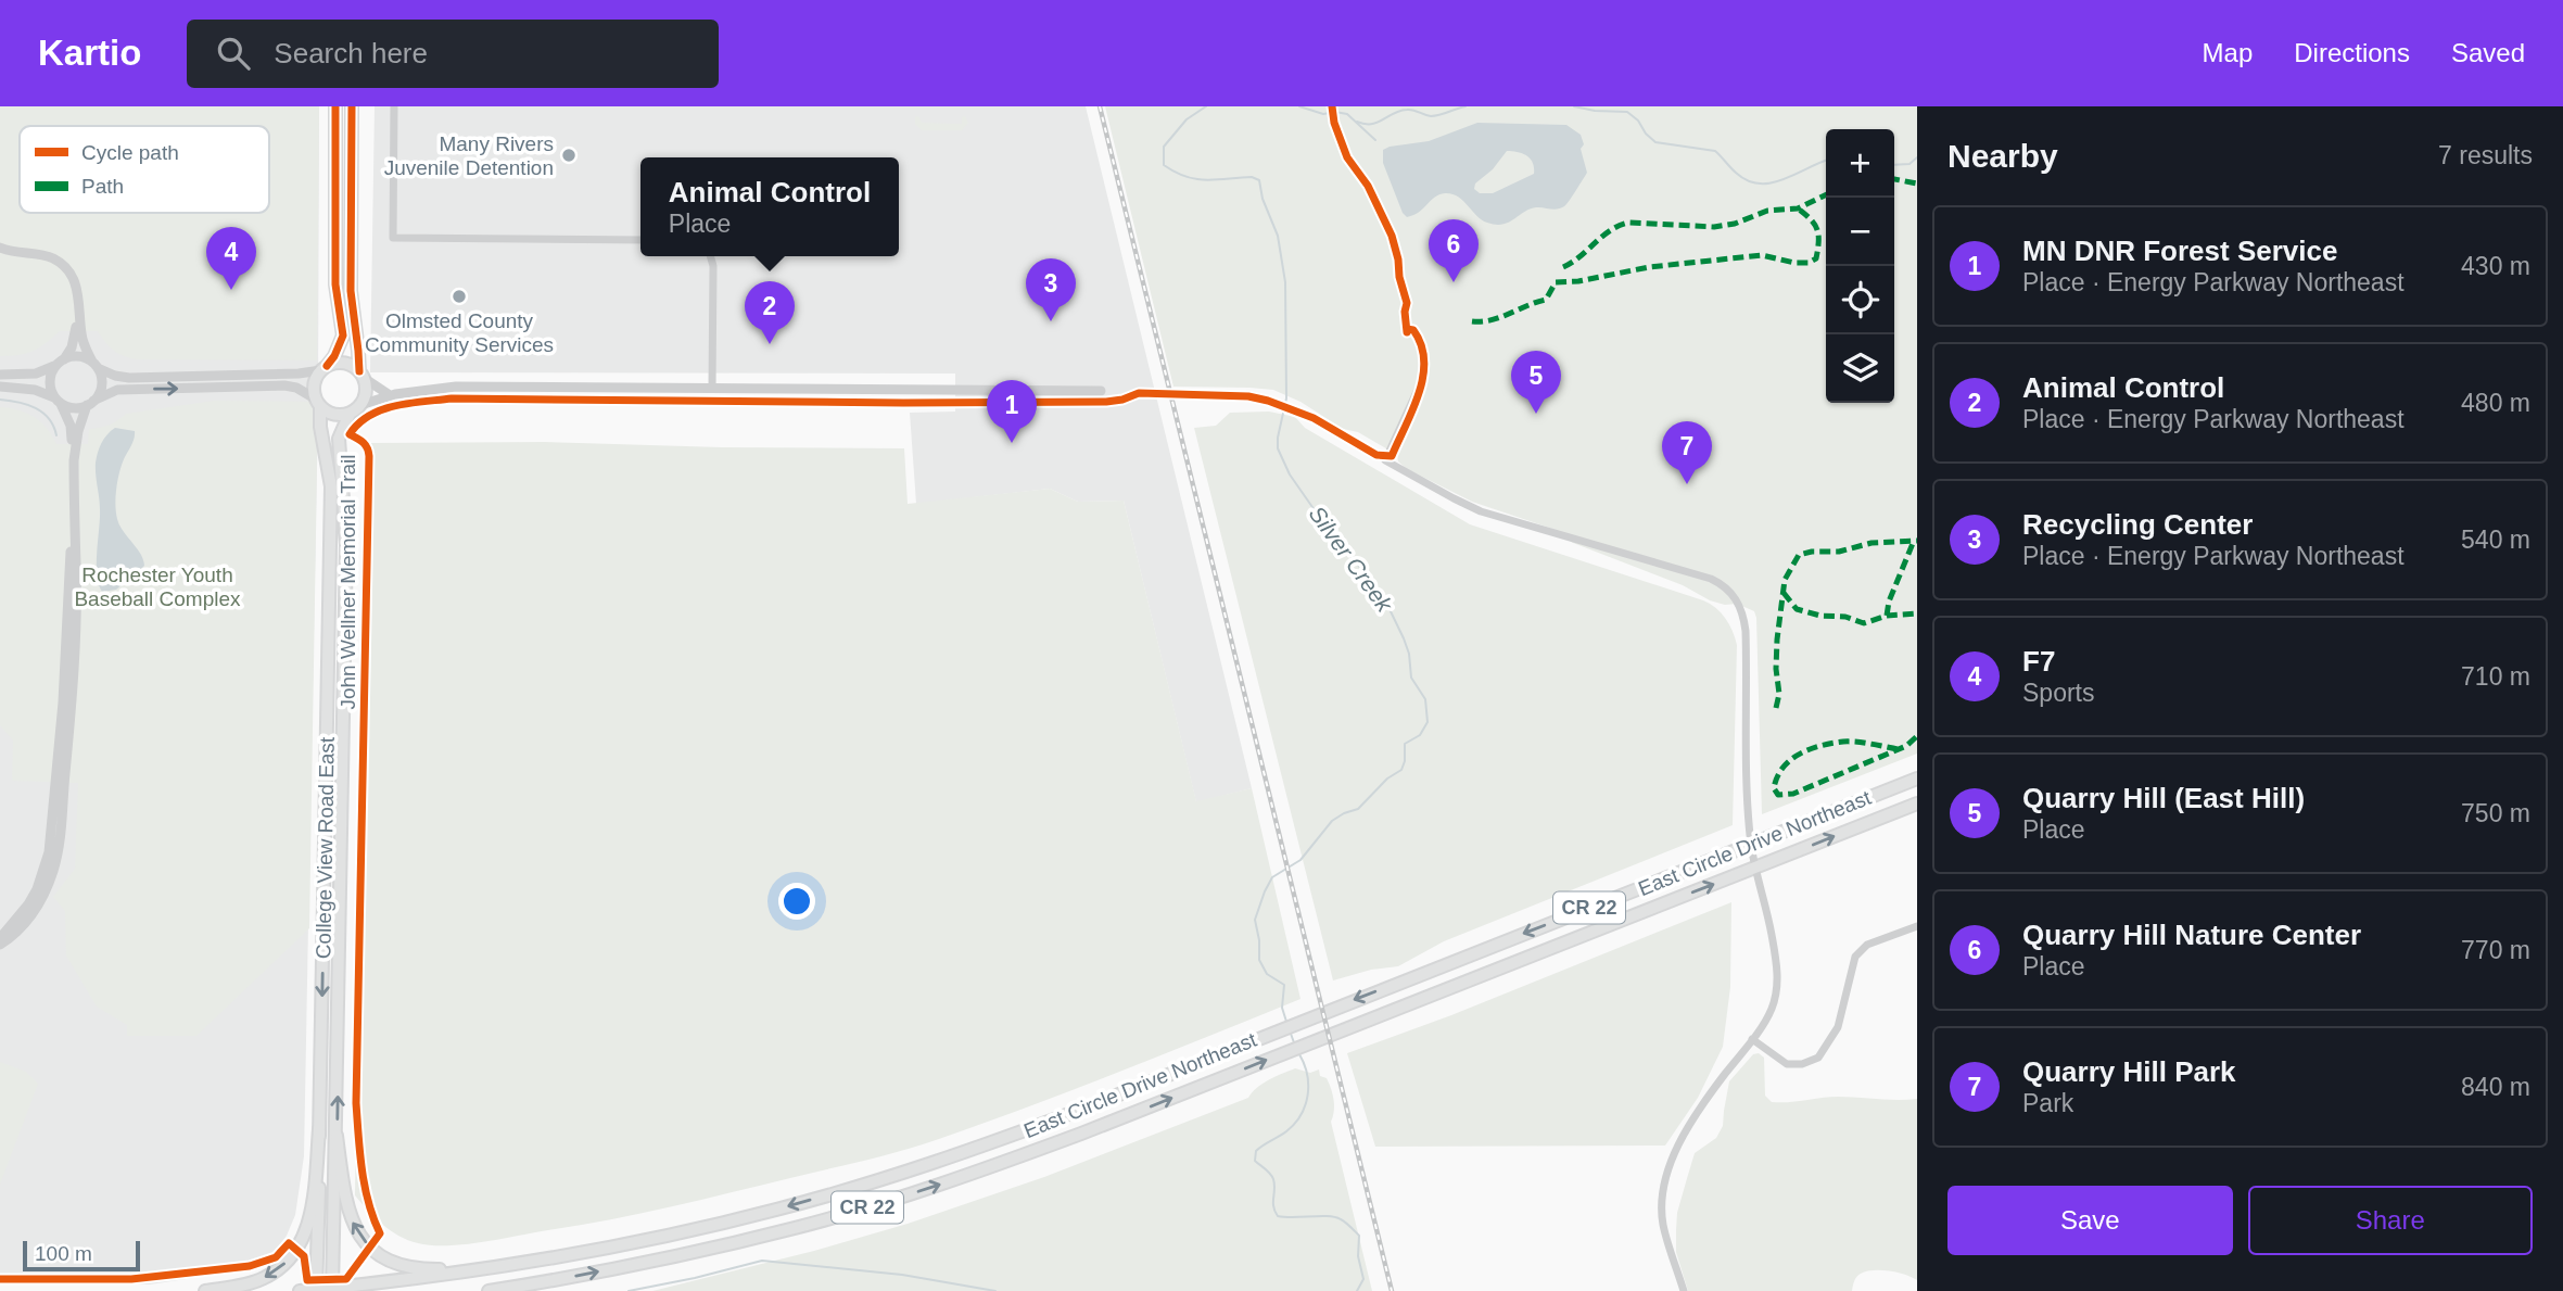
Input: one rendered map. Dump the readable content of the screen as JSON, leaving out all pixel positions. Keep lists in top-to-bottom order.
{
  "streets": {
    "main road": ["East Circle Drive Northeast", "College View Road East", "CR 22"],
    "cycle path": ["John Wellner Memorial Trail"]
  },
  "crossings": [
    ["East Circle Drive Northeast", "College View Road East"],
    ["East Circle Drive Northeast", "CR 22"],
    ["College View Road East", "CR 22"]
  ],
  "water": ["Silver Creek"],
  "parks": ["Rochester Youth Baseball Complex"],
  "places": ["Many Rivers Juvenile Detention", "Olmsted County Community Services"],
  "legend": ["Cycle path", "Path"],
  "scale_bar": "100 m",
  "page": {
    "header": "Kartio",
    "search": "Search here",
    "nav": ["Map", "Directions", "Saved"],
    "heading": ["Nearby", "7 results"],
    "map_buttons": ["+", "−"],
    "popup": ["Animal Control", "Place"],
    "list": [
      {
        "mark": "1",
        "name": "MN DNR Forest Service",
        "note": "Place · Energy Parkway Northeast",
        "value": "430 m"
      },
      {
        "mark": "2",
        "name": "Animal Control",
        "note": "Place · Energy Parkway Northeast",
        "value": "480 m"
      },
      {
        "mark": "3",
        "name": "Recycling Center",
        "note": "Place · Energy Parkway Northeast",
        "value": "540 m"
      },
      {
        "mark": "4",
        "name": "F7",
        "note": "Sports",
        "value": "710 m"
      },
      {
        "mark": "5",
        "name": "Quarry Hill (East Hill)",
        "note": "Place",
        "value": "750 m"
      },
      {
        "mark": "6",
        "name": "Quarry Hill Nature Center",
        "note": "Place",
        "value": "770 m"
      },
      {
        "mark": "7",
        "name": "Quarry Hill Park",
        "note": "Park",
        "value": "840 m"
      }
    ],
    "pins": [
      "6",
      "4",
      "3",
      "2",
      "5",
      "1",
      "7"
    ],
    "buttons": ["Save", "Share"],
    "scale": "100 m"
  }
}
